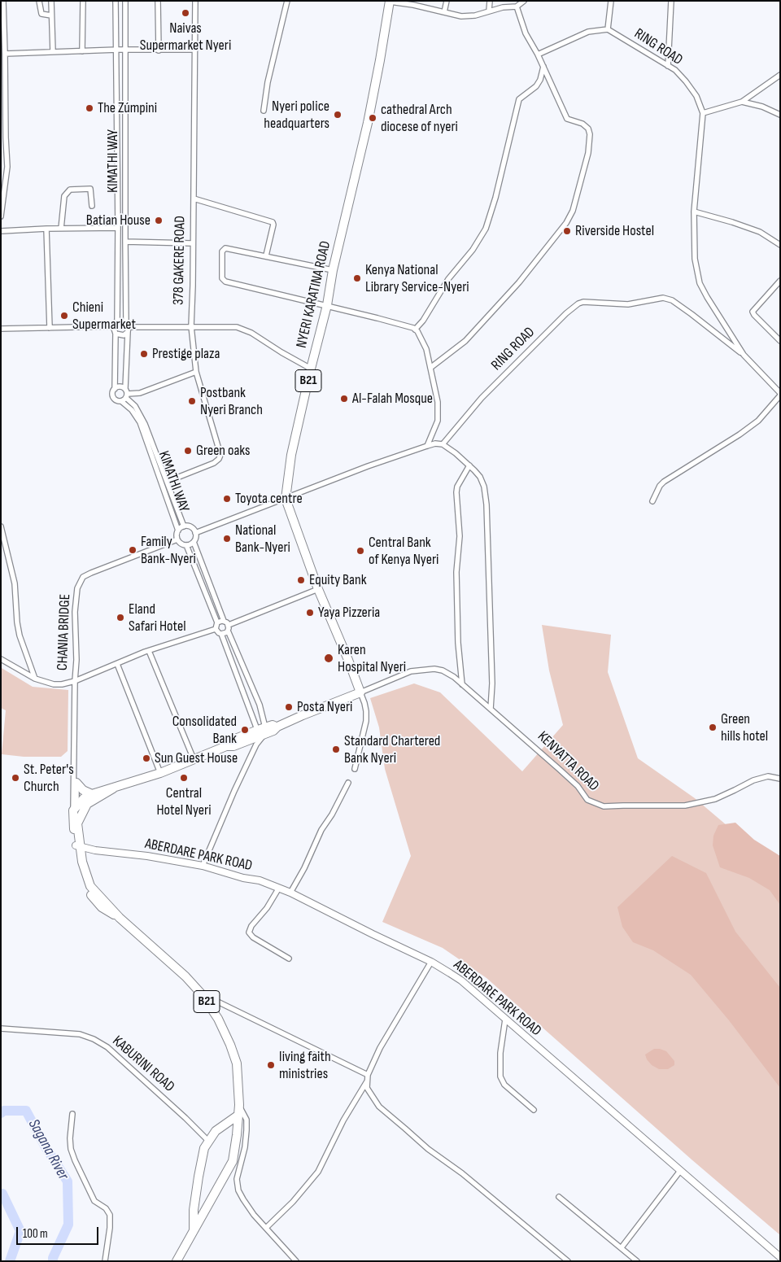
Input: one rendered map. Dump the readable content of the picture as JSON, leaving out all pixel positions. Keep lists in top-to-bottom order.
{
  "streets": {
    "highway": ["NYERI KARATINA ROAD", "B21"],
    "street": [
      "RING ROAD",
      "KIMATHI WAY",
      "378 GAKERE ROAD",
      "CHANIA BRIDGE",
      "KENYATTA ROAD",
      "ABERDARE PARK ROAD",
      "KABURINI ROAD"
    ]
  },
  "crossings": [
    ["KIMATHI WAY", "378 GAKERE ROAD"],
    ["KIMATHI WAY", "CHANIA BRIDGE"],
    ["NYERI KARATINA ROAD", "KENYATTA ROAD"],
    ["B21", "CHANIA BRIDGE"],
    ["B21", "ABERDARE PARK ROAD"]
  ],
  "water": ["Sagana River"],
  "places": [
    "Naivas Supermarket Nyeri",
    "The Zúmpini",
    "Nyeri police headquarters",
    "cathedral Arch diocese of nyeri",
    "Batian House",
    "Riverside Hostel",
    "Kenya National Library Service-Nyeri",
    "Chieni Supermarket",
    "Prestige plaza",
    "Al-Falah Mosque",
    "Postbank Nyeri Branch",
    "Green oaks",
    "Toyota centre",
    "National Bank-Nyeri",
    "Family Bank-Nyeri",
    "Central Bank of Kenya Nyeri",
    "Equity Bank",
    "Yaya Pizzeria",
    "Eland Safari Hotel",
    "Karen Hospital Nyeri",
    "Posta Nyeri",
    "Green hills hotel",
    "Consolidated Bank",
    "Standard Chartered Bank Nyeri",
    "Sun Guest House",
    "St. Peter's Church",
    "Central Hotel Nyeri",
    "living faith ministries"
  ],
  "scale_bar": "100 m"
}
